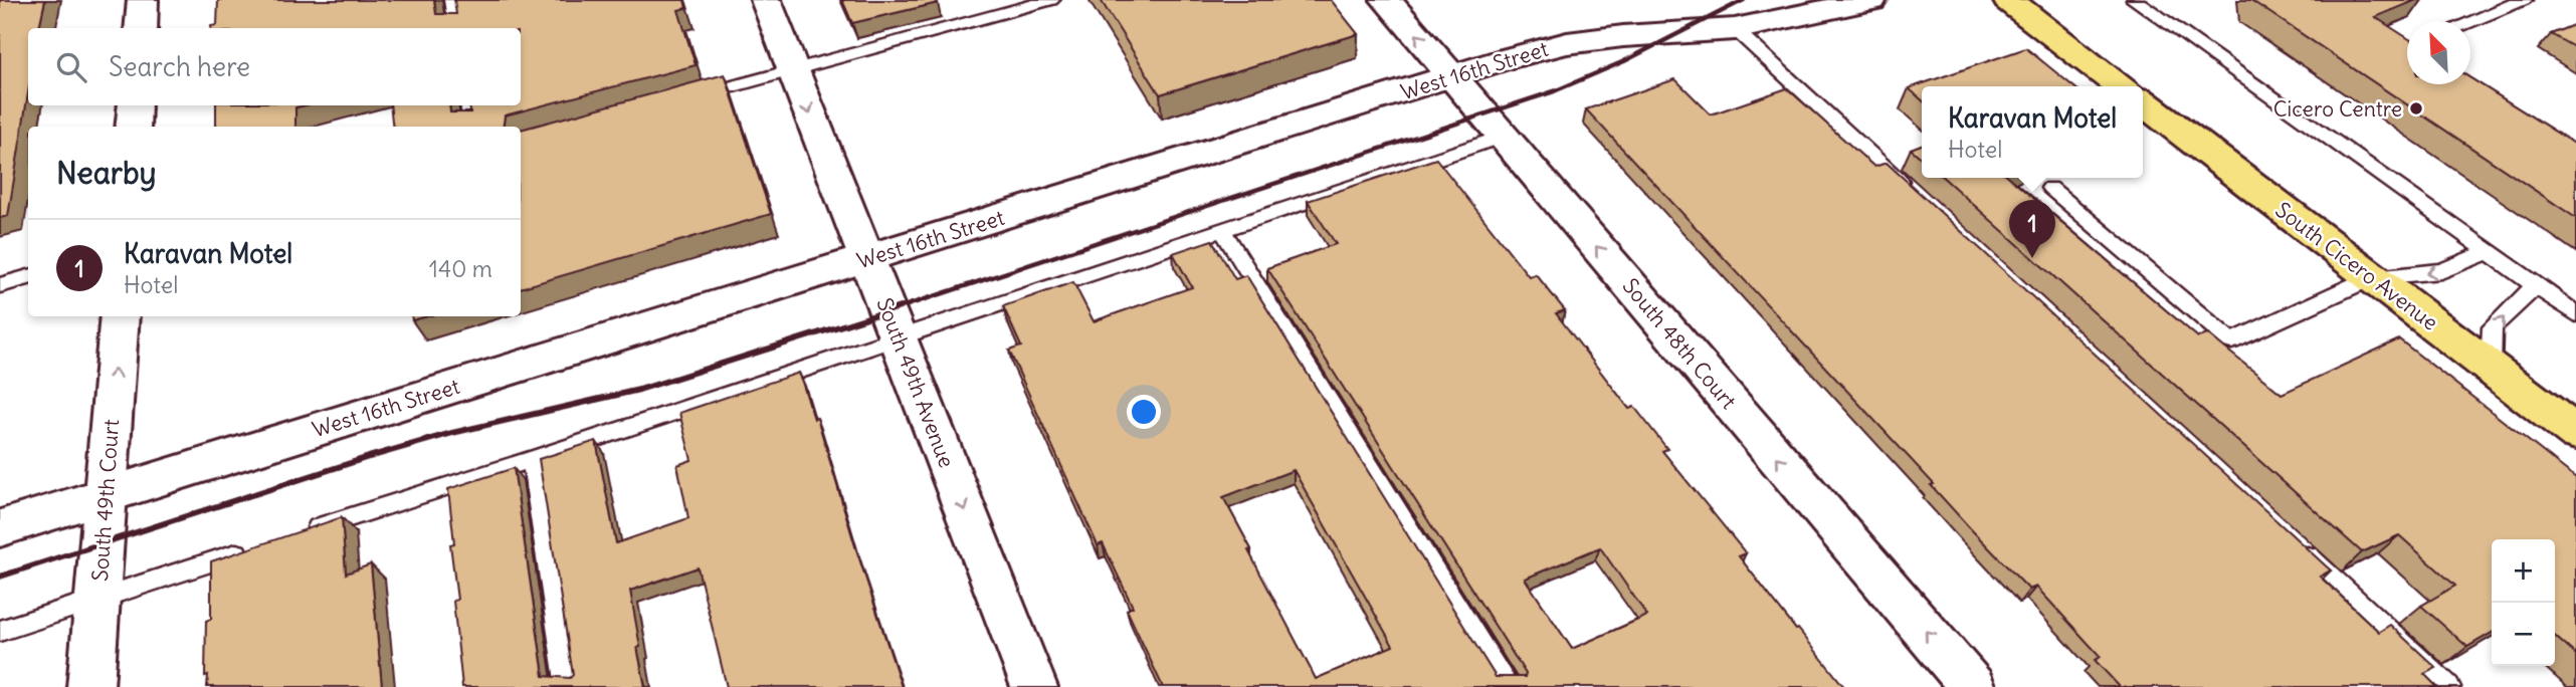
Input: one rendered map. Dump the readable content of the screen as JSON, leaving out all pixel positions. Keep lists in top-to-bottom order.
{
  "streets": {
    "main road": ["South Cicero Avenue"],
    "street": [
      "West 16th Street",
      "South 48th Court",
      "South 49th Avenue",
      "South 49th Court"
    ]
  },
  "crossings": [
    ["West 16th Street", "South 48th Court"],
    ["West 16th Street", "South 49th Avenue"],
    ["West 16th Street", "South 49th Court"]
  ],
  "one_way": ["South 48th Court", "South 49th Avenue", "South 49th Court"],
  "places": ["Cicero Centre"],
  "north": "top left",
  "page": {
    "search": "Search here",
    "popup": ["Karavan Motel", "Hotel"],
    "heading": "Nearby",
    "pins": "1",
    "list": [
      {
        "mark": "1",
        "name": "Karavan Motel",
        "note": "Hotel",
        "value": "140 m"
      }
    ],
    "map_buttons": ["+", "−"]
  }
}
